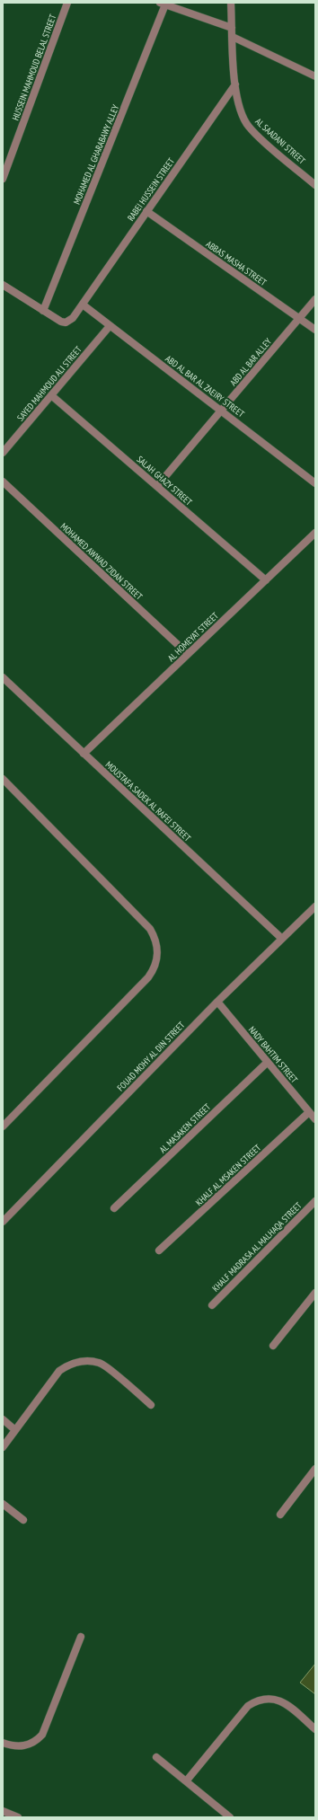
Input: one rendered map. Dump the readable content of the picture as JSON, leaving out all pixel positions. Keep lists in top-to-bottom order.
{
  "streets": {
    "street": [
      "HUSSEIN MAHMOUD BELAL STREET",
      "AL SAADANI STREET",
      "MOHAMED AL GHARABAWY ALLEY",
      "RABEI HUSSEIN STREET",
      "ABBAS MASHA STREET",
      "ABD AL BAR ALLEY",
      "SAYED MAHMOUD ALI STREET",
      "ABD AL BAR AL ZAEIRY STREET",
      "SALAH GHAZY STREET",
      "MOHAMED AWWAD ZIDAN STREET",
      "AL HOMEYAT STREET",
      "MOUSTAFA SADEK AL RAFEI STREET",
      "NADY BAHTIM STREET",
      "FOUAD MOHY AL DIN STREET",
      "AL MASAKEN STREET",
      "KHALF AL MSAKEN STREET",
      "KHALF MADRASA AL MALHAQA STREET"
    ]
  },
  "crossings": [
    ["AL SAADANI STREET", "RABEI HUSSEIN STREET"],
    ["MOHAMED AL GHARABAWY ALLEY", "RABEI HUSSEIN STREET"],
    ["RABEI HUSSEIN STREET", "ABBAS MASHA STREET"],
    ["RABEI HUSSEIN STREET", "ABD AL BAR AL ZAEIRY STREET"],
    ["ABBAS MASHA STREET", "ABD AL BAR ALLEY"],
    ["ABD AL BAR ALLEY", "ABD AL BAR AL ZAEIRY STREET"],
    ["ABD AL BAR ALLEY", "SALAH GHAZY STREET"],
    ["SAYED MAHMOUD ALI STREET", "ABD AL BAR AL ZAEIRY STREET"],
    ["SAYED MAHMOUD ALI STREET", "SALAH GHAZY STREET"],
    ["SALAH GHAZY STREET", "AL HOMEYAT STREET"],
    ["MOHAMED AWWAD ZIDAN STREET", "AL HOMEYAT STREET"],
    ["AL HOMEYAT STREET", "MOUSTAFA SADEK AL RAFEI STREET"],
    ["MOUSTAFA SADEK AL RAFEI STREET", "FOUAD MOHY AL DIN STREET"],
    ["NADY BAHTIM STREET", "FOUAD MOHY AL DIN STREET"],
    ["NADY BAHTIM STREET", "AL MASAKEN STREET"],
    ["NADY BAHTIM STREET", "KHALF AL MSAKEN STREET"]
  ]
}
